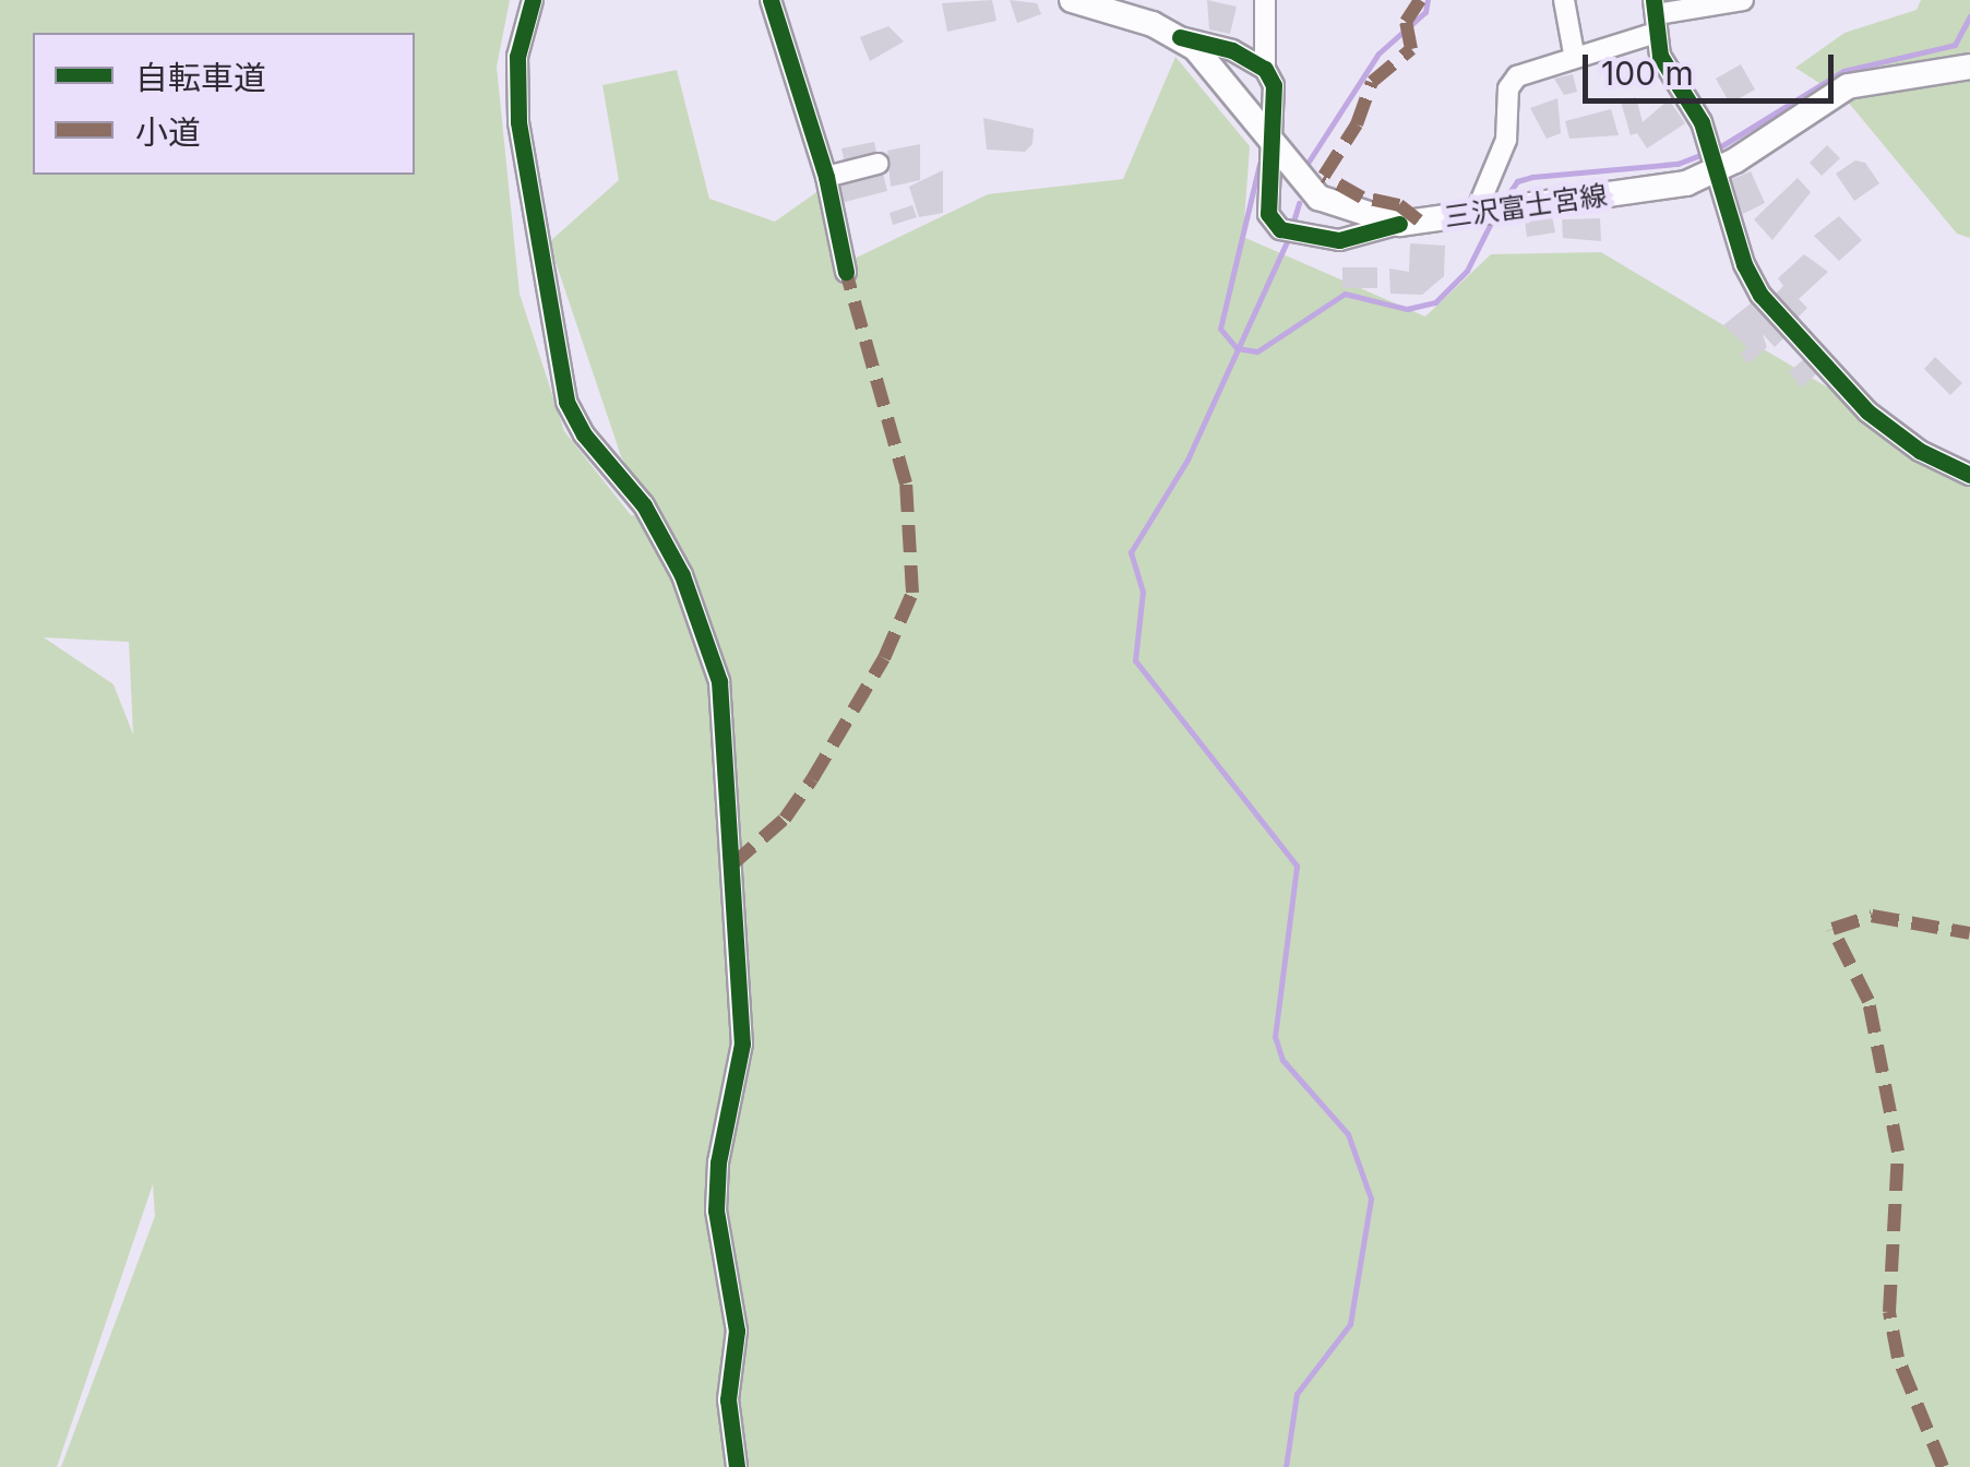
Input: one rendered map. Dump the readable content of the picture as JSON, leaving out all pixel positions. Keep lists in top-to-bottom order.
{
  "streets": {
    "main road": ["三沢富士宮線"]
  },
  "legend": ["自転車道", "小道"],
  "scale_bar": "100 m"
}
